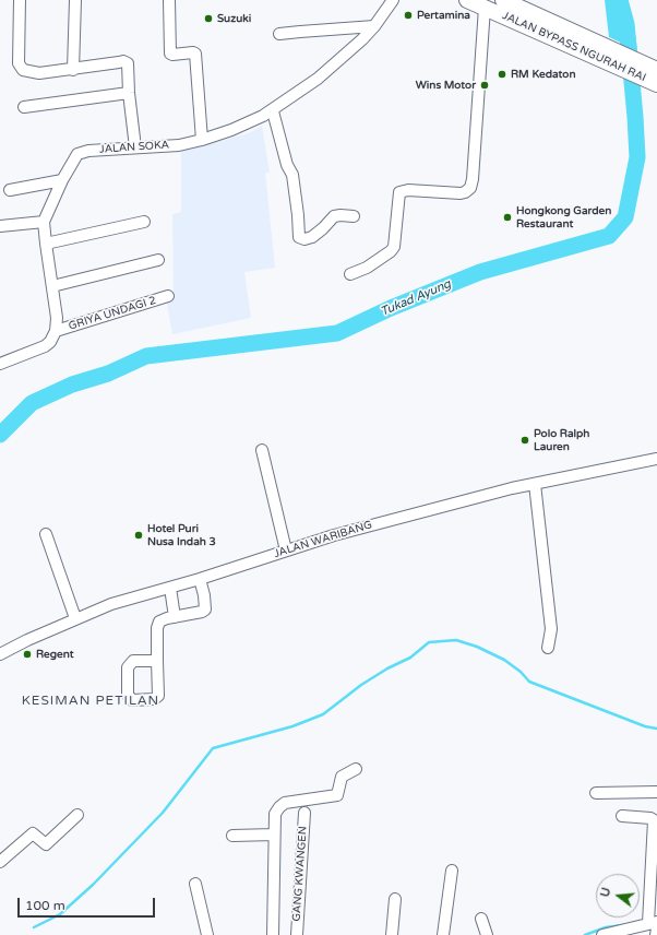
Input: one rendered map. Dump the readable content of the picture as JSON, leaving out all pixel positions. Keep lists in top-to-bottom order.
{
  "streets": {
    "highway": ["JALAN BYPASS NGURAH RAI"],
    "street": [
      "JALAN SOKA",
      "GRIYA UNDAGI 2",
      "JALAN WARIBANG",
      "GANG KWANGEN"
    ]
  },
  "districts": ["KESIMAN PETILAN"],
  "water": ["Tukad Ayung"],
  "places": [
    "Pertamina",
    "Suzuki",
    "RM Kedaton",
    "Wins Motor",
    "Hongkong Garden Restaurant",
    "Polo Ralph Lauren",
    "Hotel Puri Nusa Indah 3",
    "Regent"
  ],
  "scale_bar": "100 m",
  "north": "left"
}
